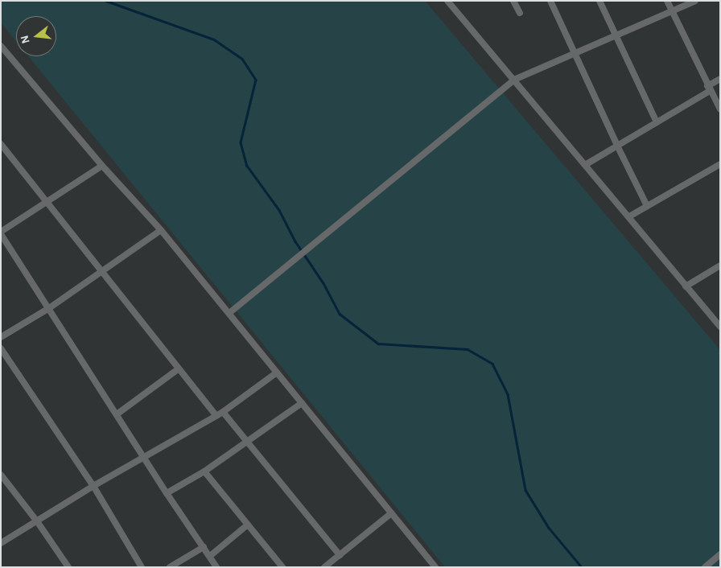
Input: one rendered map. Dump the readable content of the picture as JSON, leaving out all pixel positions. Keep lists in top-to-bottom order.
{
  "north": "left"
}
